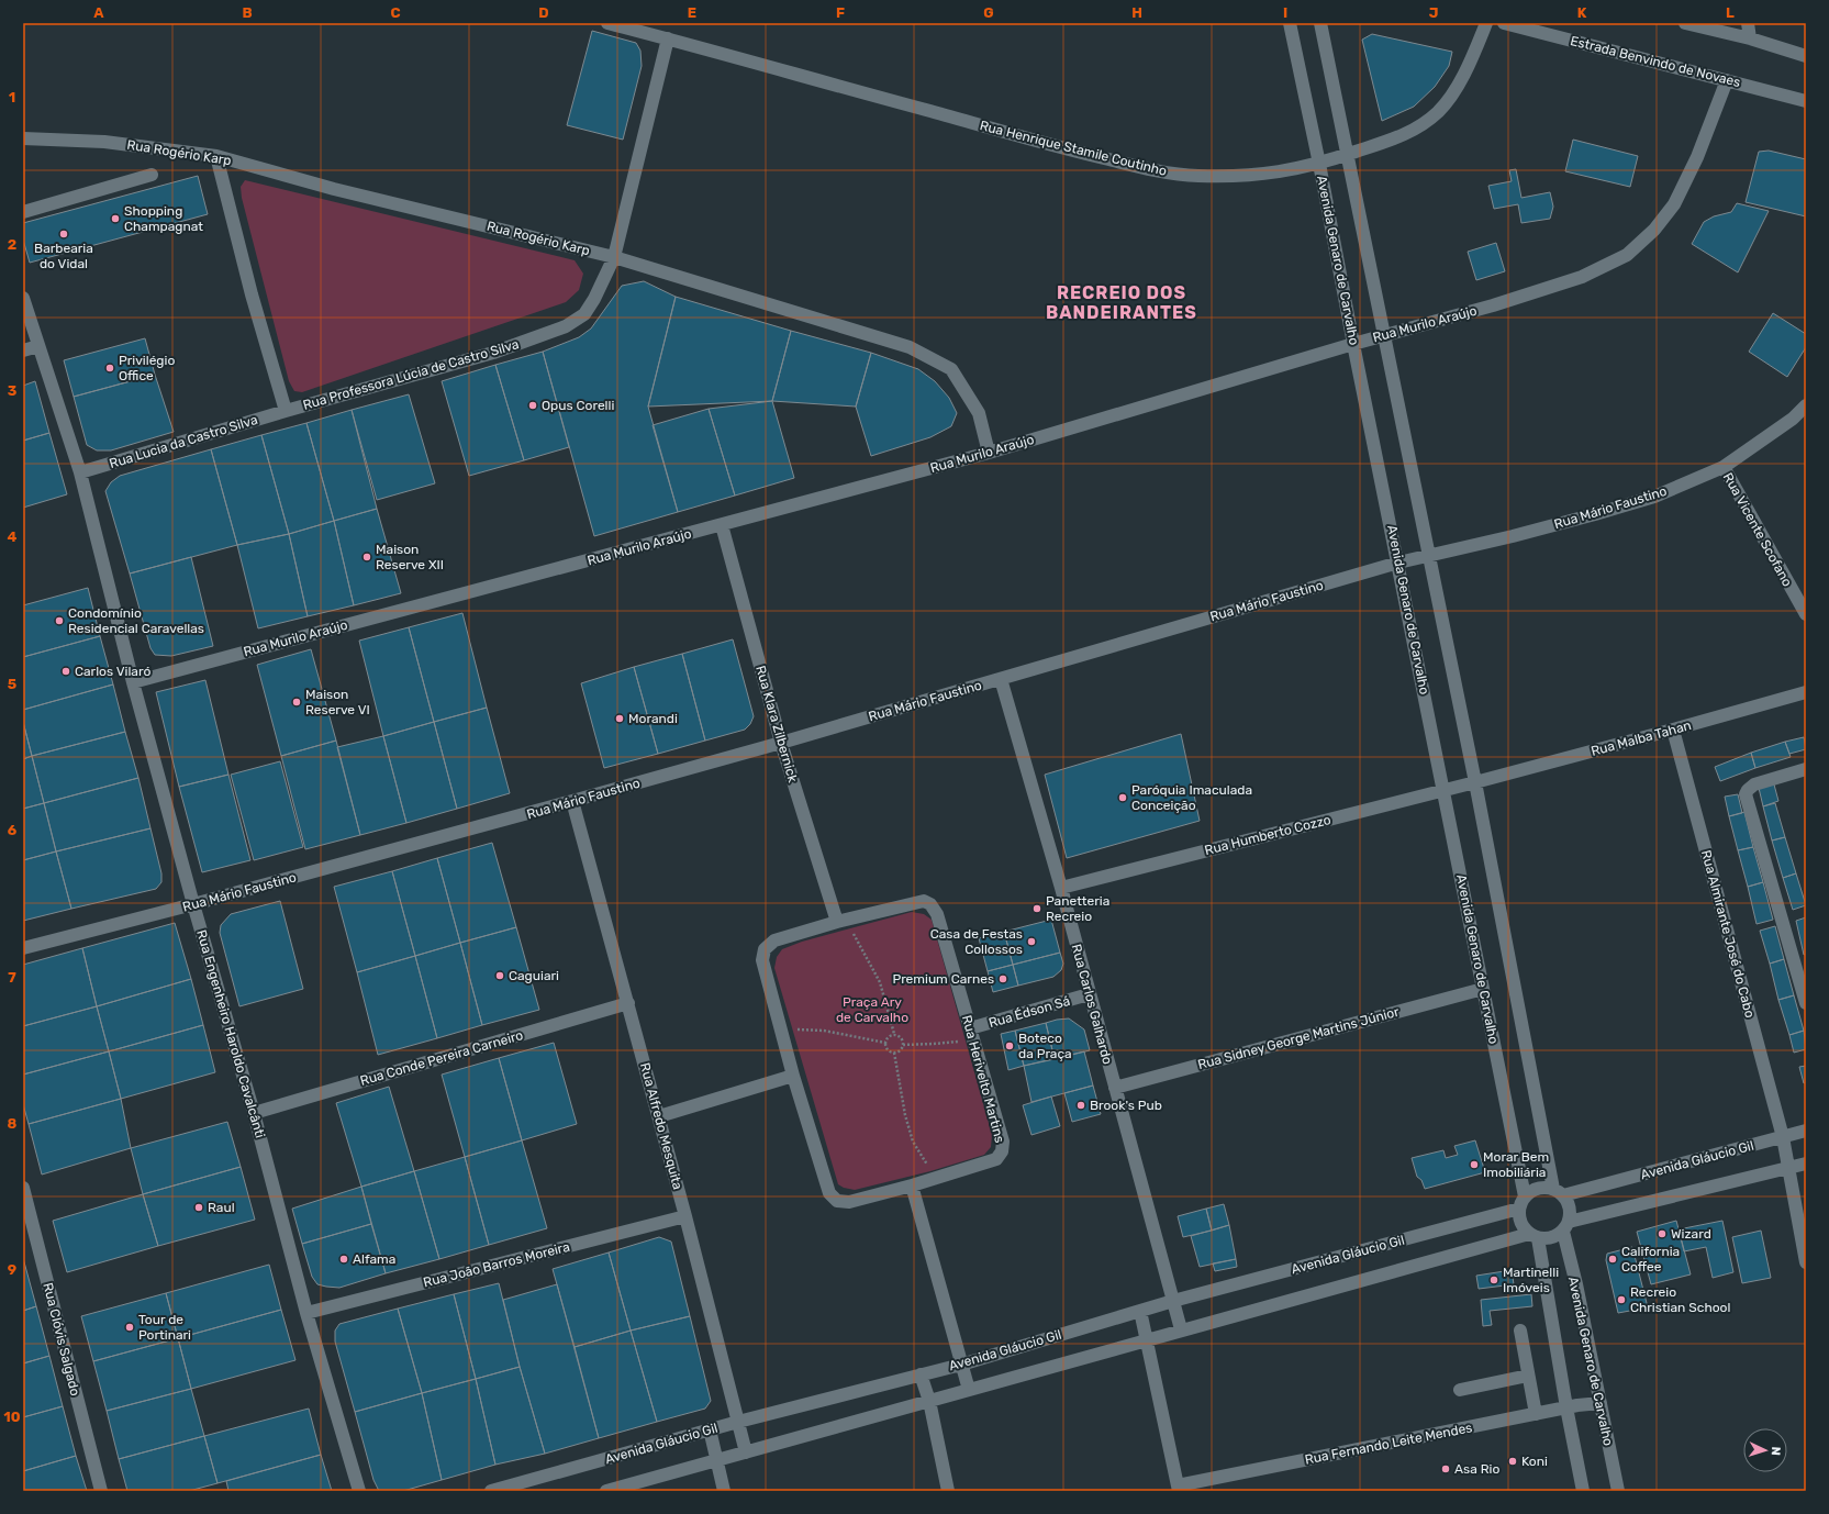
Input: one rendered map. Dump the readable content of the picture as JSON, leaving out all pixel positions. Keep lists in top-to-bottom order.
{
  "streets": {
    "street": [
      "Estrada Benvindo de Novaes",
      "Rua Henrique Stamile Coutinho",
      "Rua Rogério Karp",
      "Avenida Genaro de Carvalho",
      "Rua Murilo Araújo",
      "Rua Professora Lúcia de Castro Silva",
      "Rua Lucia da Castro Silva",
      "Rua Mário Faustino",
      "Rua Vicente Scofano",
      "Rua Klara Zilbernick",
      "Rua Malba Tahan",
      "Rua Humberto Cozzo",
      "Rua Almirante José do Cabo",
      "Rua Carlos Galhardo",
      "Rua Édson Sá",
      "Rua Engenheiro Haroldo Cavalcânti",
      "Rua Sidney George Martins Júnior",
      "Rua Conde Pereira Carneiro",
      "Rua Herivelto Martins",
      "Rua Alfredo Mesquita",
      "Avenida Gláucio Gil",
      "Rua João Barros Moreira",
      "Rua Clóvis Salgado",
      "Rua Fernando Leite Mendes"
    ]
  },
  "crossings": [
    ["Estrada Benvindo de Novaes", "Rua Murilo Araújo"],
    ["Rua Henrique Stamile Coutinho", "Avenida Genaro de Carvalho"],
    ["Rua Henrique Stamile Coutinho", "Rua Professora Lúcia de Castro Silva"],
    ["Rua Rogério Karp", "Rua Murilo Araújo"],
    ["Rua Rogério Karp", "Rua Professora Lúcia de Castro Silva"],
    ["Avenida Genaro de Carvalho", "Rua Murilo Araújo"],
    ["Avenida Genaro de Carvalho", "Rua Mário Faustino"],
    ["Avenida Genaro de Carvalho", "Rua Humberto Cozzo"],
    ["Avenida Genaro de Carvalho", "Rua Sidney George Martins Júnior"],
    ["Avenida Genaro de Carvalho", "Avenida Gláucio Gil"],
    ["Avenida Genaro de Carvalho", "Rua Fernando Leite Mendes"],
    ["Rua Murilo Araújo", "Rua Klara Zilbernick"],
    ["Rua Murilo Araújo", "Rua Engenheiro Haroldo Cavalcânti"],
    ["Rua Professora Lúcia de Castro Silva", "Rua Lucia da Castro Silva"],
    ["Rua Lucia da Castro Silva", "Rua Engenheiro Haroldo Cavalcânti"],
    ["Rua Mário Faustino", "Rua Vicente Scofano"],
    ["Rua Mário Faustino", "Rua Klara Zilbernick"],
    ["Rua Mário Faustino", "Rua Carlos Galhardo"],
    ["Rua Mário Faustino", "Rua Engenheiro Haroldo Cavalcânti"],
    ["Rua Mário Faustino", "Rua Alfredo Mesquita"],
    ["Rua Klara Zilbernick", "Rua Herivelto Martins"],
    ["Rua Malba Tahan", "Rua Humberto Cozzo"],
    ["Rua Malba Tahan", "Rua Almirante José do Cabo"],
    ["Rua Humberto Cozzo", "Rua Carlos Galhardo"],
    ["Rua Almirante José do Cabo", "Avenida Gláucio Gil"],
    ["Rua Carlos Galhardo", "Rua Édson Sá"],
    ["Rua Carlos Galhardo", "Rua Sidney George Martins Júnior"],
    ["Rua Carlos Galhardo", "Avenida Gláucio Gil"],
    ["Rua Édson Sá", "Rua Herivelto Martins"],
    ["Rua Engenheiro Haroldo Cavalcânti", "Rua Conde Pereira Carneiro"],
    ["Rua Engenheiro Haroldo Cavalcânti", "Rua João Barros Moreira"],
    ["Rua Conde Pereira Carneiro", "Rua Alfredo Mesquita"],
    ["Rua Alfredo Mesquita", "Avenida Gláucio Gil"],
    ["Rua Alfredo Mesquita", "Rua João Barros Moreira"]
  ],
  "districts": ["RECREIO DOS BANDEIRANTES"],
  "parks": ["Praça Ary de Carvalho"],
  "places": [
    "Shopping Champagnat",
    "Barbearia do Vidal",
    "Privilégio Office",
    "Opus Corelli",
    "Maison Reserve XII",
    "Condomínio Residencial Caravellas",
    "Carlos Vilaró",
    "Maison Reserve VI",
    "Morandi",
    "Paróquia Imaculada Conceição",
    "Panetteria Recreio",
    "Casa de Festas Collossos",
    "Caguiari",
    "Premium Carnes",
    "Boteco da Praça",
    "Brook's Pub",
    "Morar Bem Imobiliária",
    "Raul",
    "Wizard",
    "Alfama",
    "California Coffee",
    "Martinelli Imóveis",
    "Recreio Christian School",
    "Tour de Portinari",
    "Koni",
    "Asa Rio"
  ],
  "north": "right",
  "grid": {
    "columns": [
      "A",
      "B",
      "C",
      "D",
      "E",
      "F",
      "G",
      "H",
      "I",
      "J",
      "K",
      "L"
    ],
    "rows": [
      "1",
      "2",
      "3",
      "4",
      "5",
      "6",
      "7",
      "8",
      "9",
      "10"
    ]
  }
}
